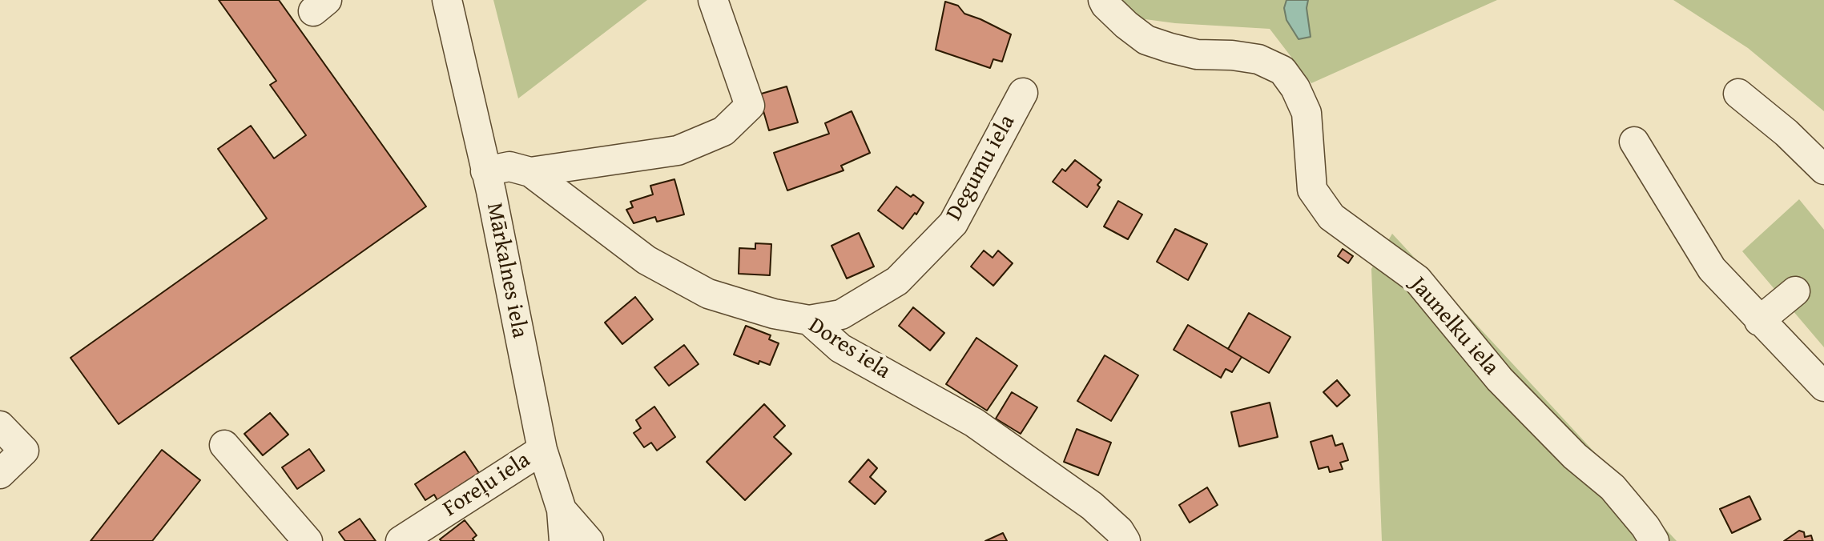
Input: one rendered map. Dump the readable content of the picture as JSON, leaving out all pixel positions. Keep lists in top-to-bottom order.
{
  "streets": {
    "street": [
      "Degumu iela",
      "Mārkalnes iela",
      "Jaunelku iela",
      "Dores iela",
      "Foreļu iela"
    ]
  },
  "crossings": [
    ["Degumu iela", "Dores iela"],
    ["Mārkalnes iela", "Foreļu iela"]
  ]
}
